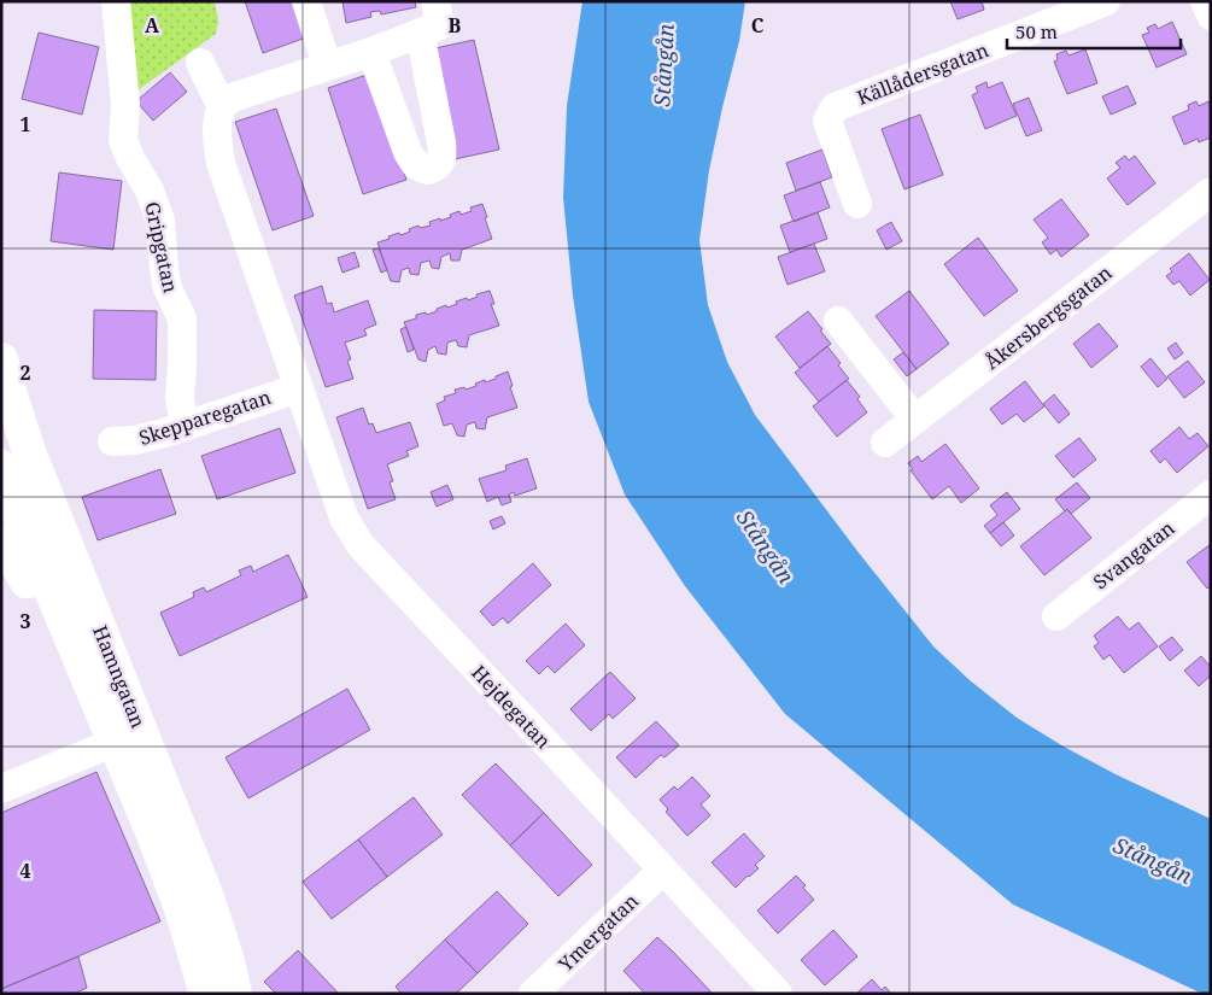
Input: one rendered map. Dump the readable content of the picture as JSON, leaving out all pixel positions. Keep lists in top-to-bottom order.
{
  "streets": {
    "main road": ["Hamngatan"],
    "street": [
      "Källådersgatan",
      "Gripgatan",
      "Åkersbergsgatan",
      "Skepparegatan",
      "Svangatan",
      "Hejdegatan",
      "Ymergatan"
    ]
  },
  "crossings": [
    ["Gripgatan", "Skepparegatan"],
    ["Skepparegatan", "Hejdegatan"],
    ["Hejdegatan", "Ymergatan"]
  ],
  "water": ["Stångån"],
  "scale_bar": "50 m",
  "grid": {
    "columns": ["A", "B", "C"],
    "rows": [
      "1",
      "2",
      "3",
      "4"
    ]
  }
}
